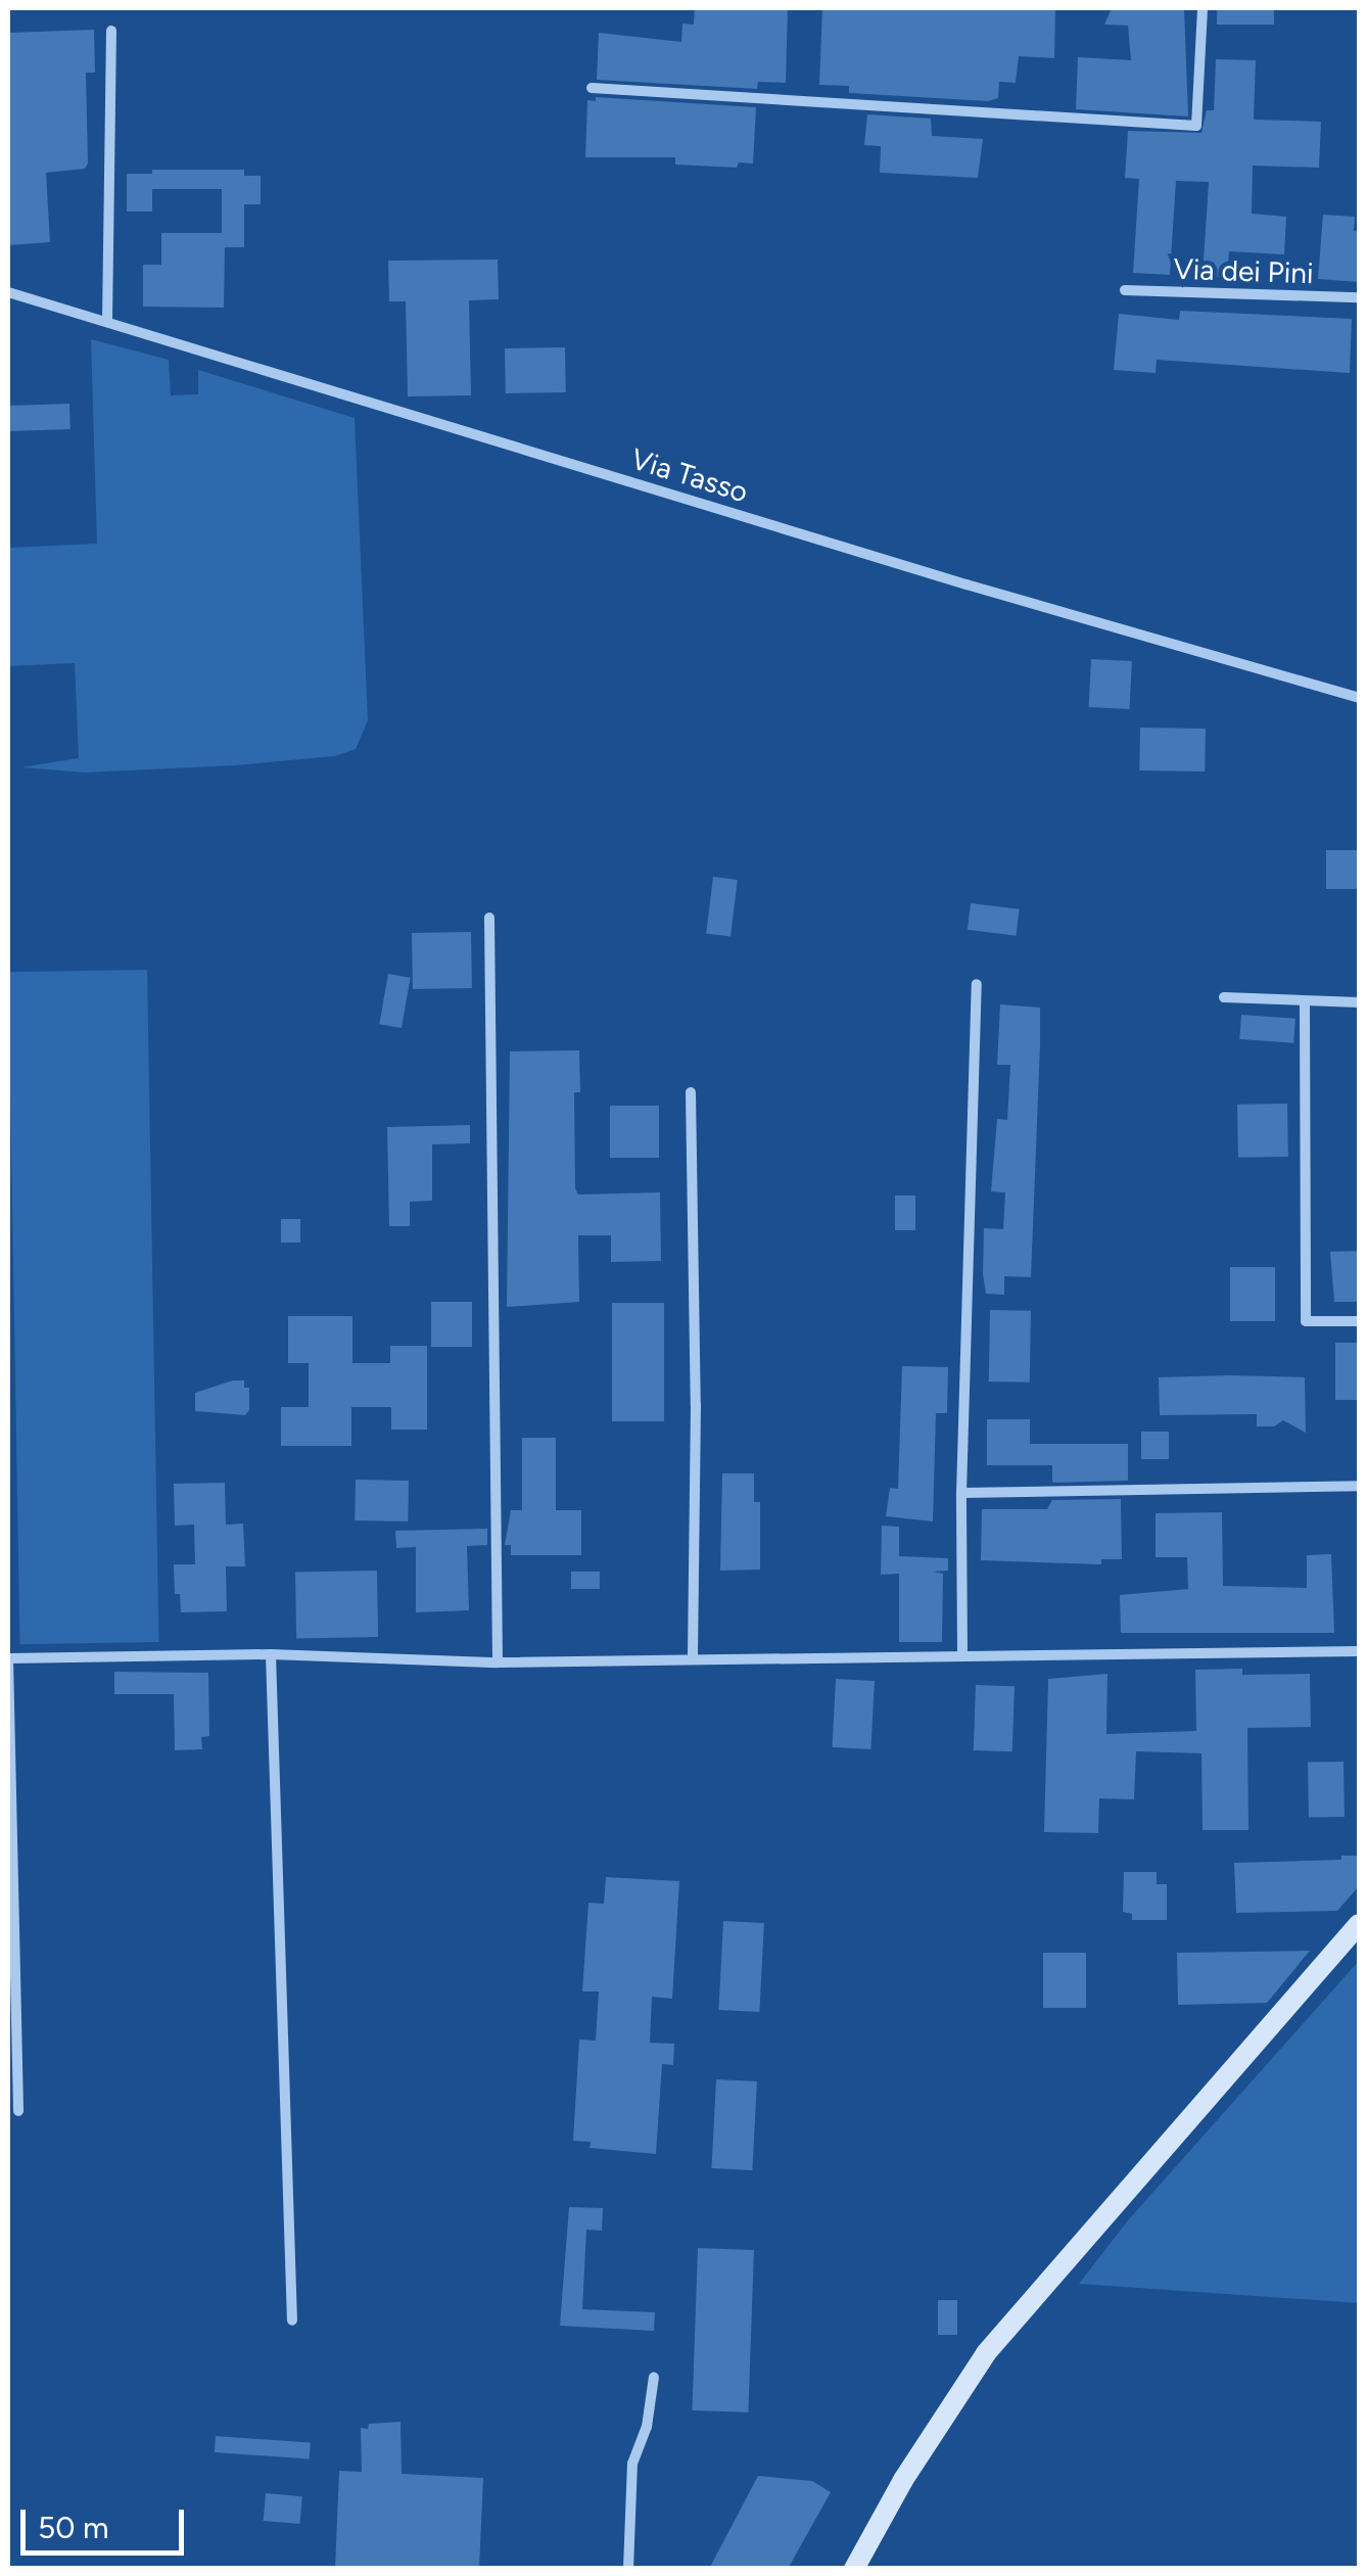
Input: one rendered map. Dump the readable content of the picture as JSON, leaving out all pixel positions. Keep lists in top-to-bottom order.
{
  "streets": {
    "street": ["Via dei Pini", "Via Tasso"]
  },
  "scale_bar": "50 m"
}
